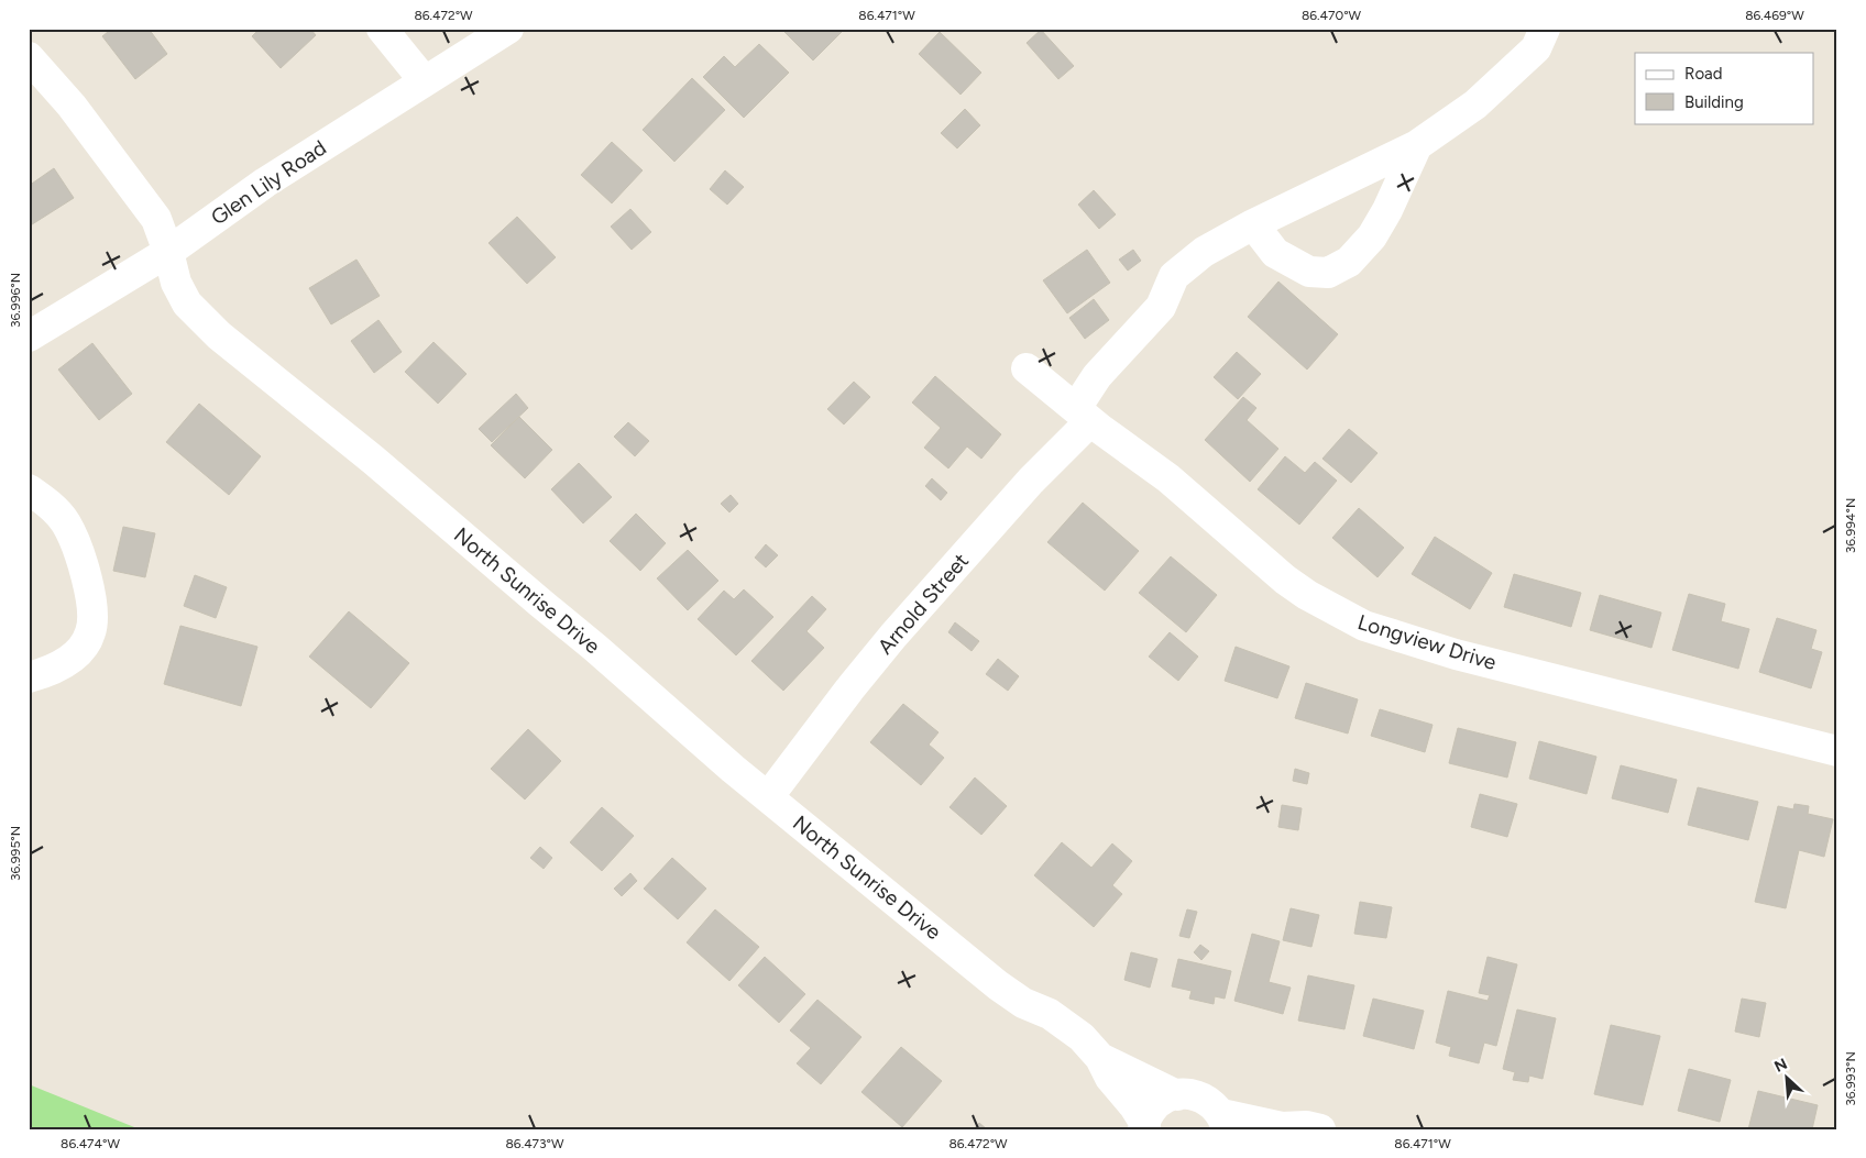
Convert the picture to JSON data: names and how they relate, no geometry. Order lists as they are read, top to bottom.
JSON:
{
  "streets": {
    "street": [
      "Glen Lily Road",
      "North Sunrise Drive",
      "Arnold Street",
      "Longview Drive"
    ]
  },
  "crossings": [
    ["Glen Lily Road", "North Sunrise Drive"],
    ["North Sunrise Drive", "Arnold Street"],
    ["Arnold Street", "Longview Drive"]
  ],
  "legend": ["Road", "Building"],
  "north": "top left",
  "coordinates": [
    "86.472°W",
    "86.471°W",
    "86.470°W",
    "86.469°W",
    "36.996°N",
    "36.994°N",
    "36.995°N",
    "36.993°N",
    "86.474°W",
    "86.473°W"
  ]
}
